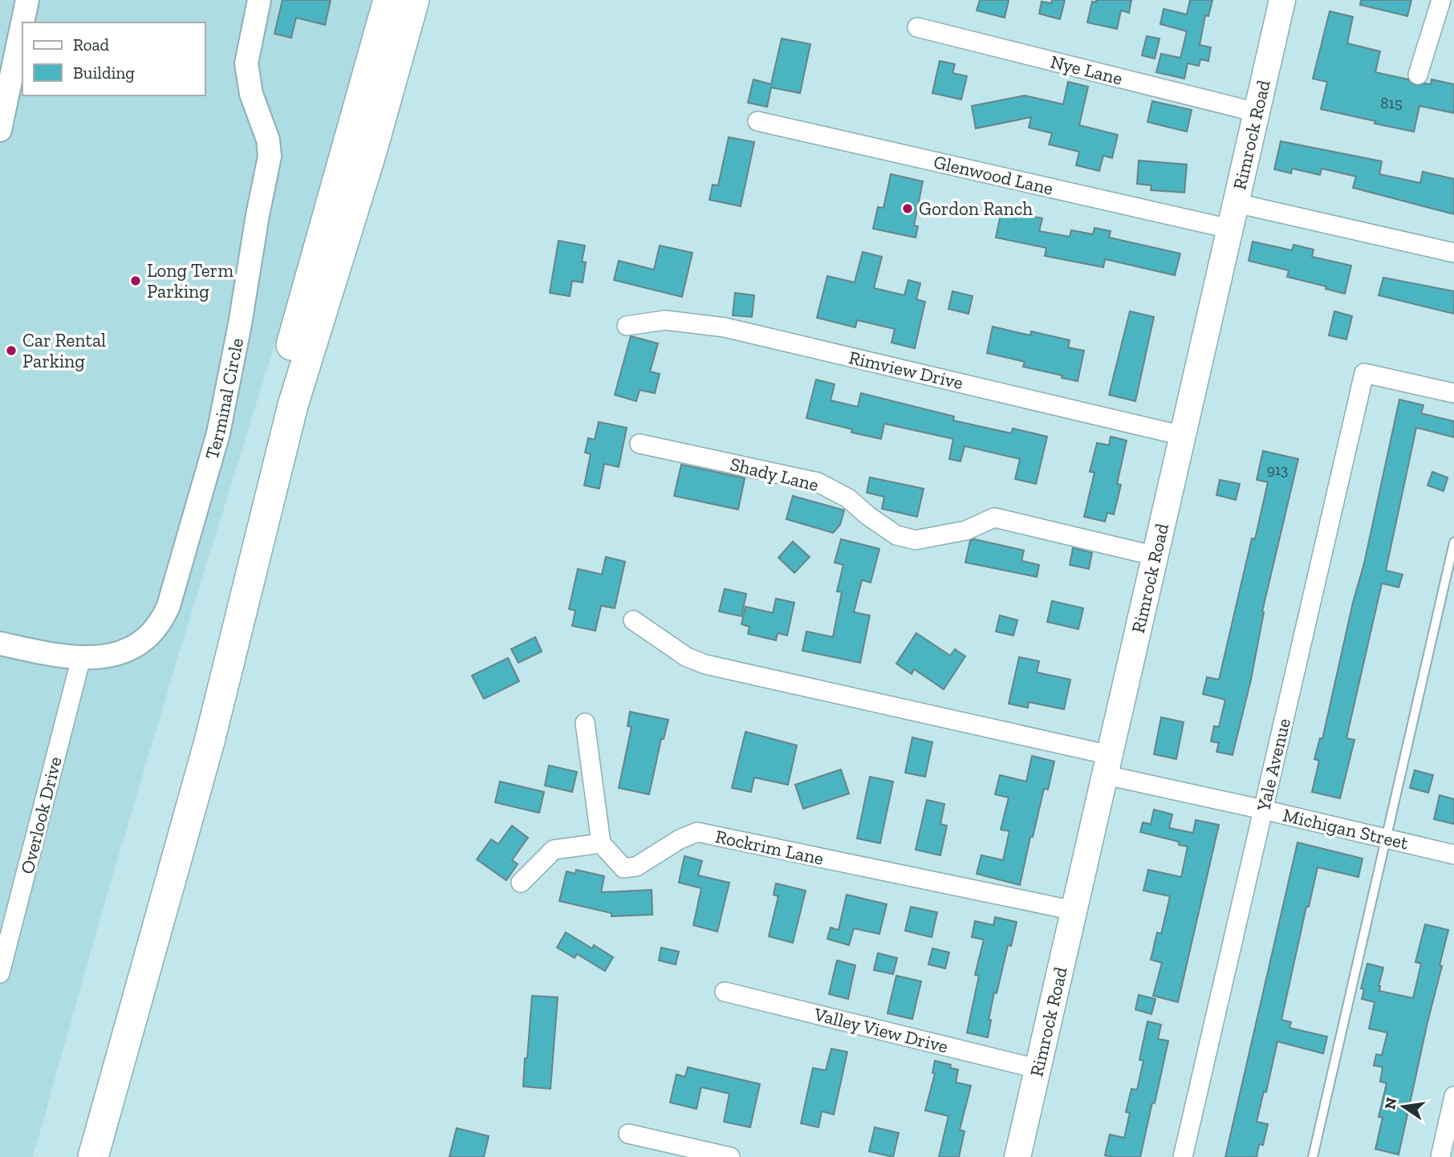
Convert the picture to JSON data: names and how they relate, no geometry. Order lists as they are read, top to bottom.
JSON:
{
  "streets": {
    "main road": ["Rimrock Road"],
    "street": [
      "Nye Lane",
      "Glenwood Lane",
      "Rimview Drive",
      "Terminal Circle",
      "Shady Lane",
      "Yale Avenue",
      "Overlook Drive",
      "Michigan Street",
      "Rockrim Lane",
      "Valley View Drive"
    ]
  },
  "crossings": [
    ["Nye Lane", "Rimrock Road"],
    ["Rimrock Road", "Glenwood Lane"],
    ["Rimrock Road", "Rimview Drive"],
    ["Rimrock Road", "Shady Lane"],
    ["Rimrock Road", "Michigan Street"],
    ["Rimrock Road", "Rockrim Lane"],
    ["Rimrock Road", "Valley View Drive"],
    ["Terminal Circle", "Overlook Drive"],
    ["Yale Avenue", "Michigan Street"]
  ],
  "places": ["Gordon Ranch", "Long Term Parking", "Car Rental Parking"],
  "house_numbers": ["815", "913"],
  "legend": ["Road", "Building"],
  "north": "left"
}
